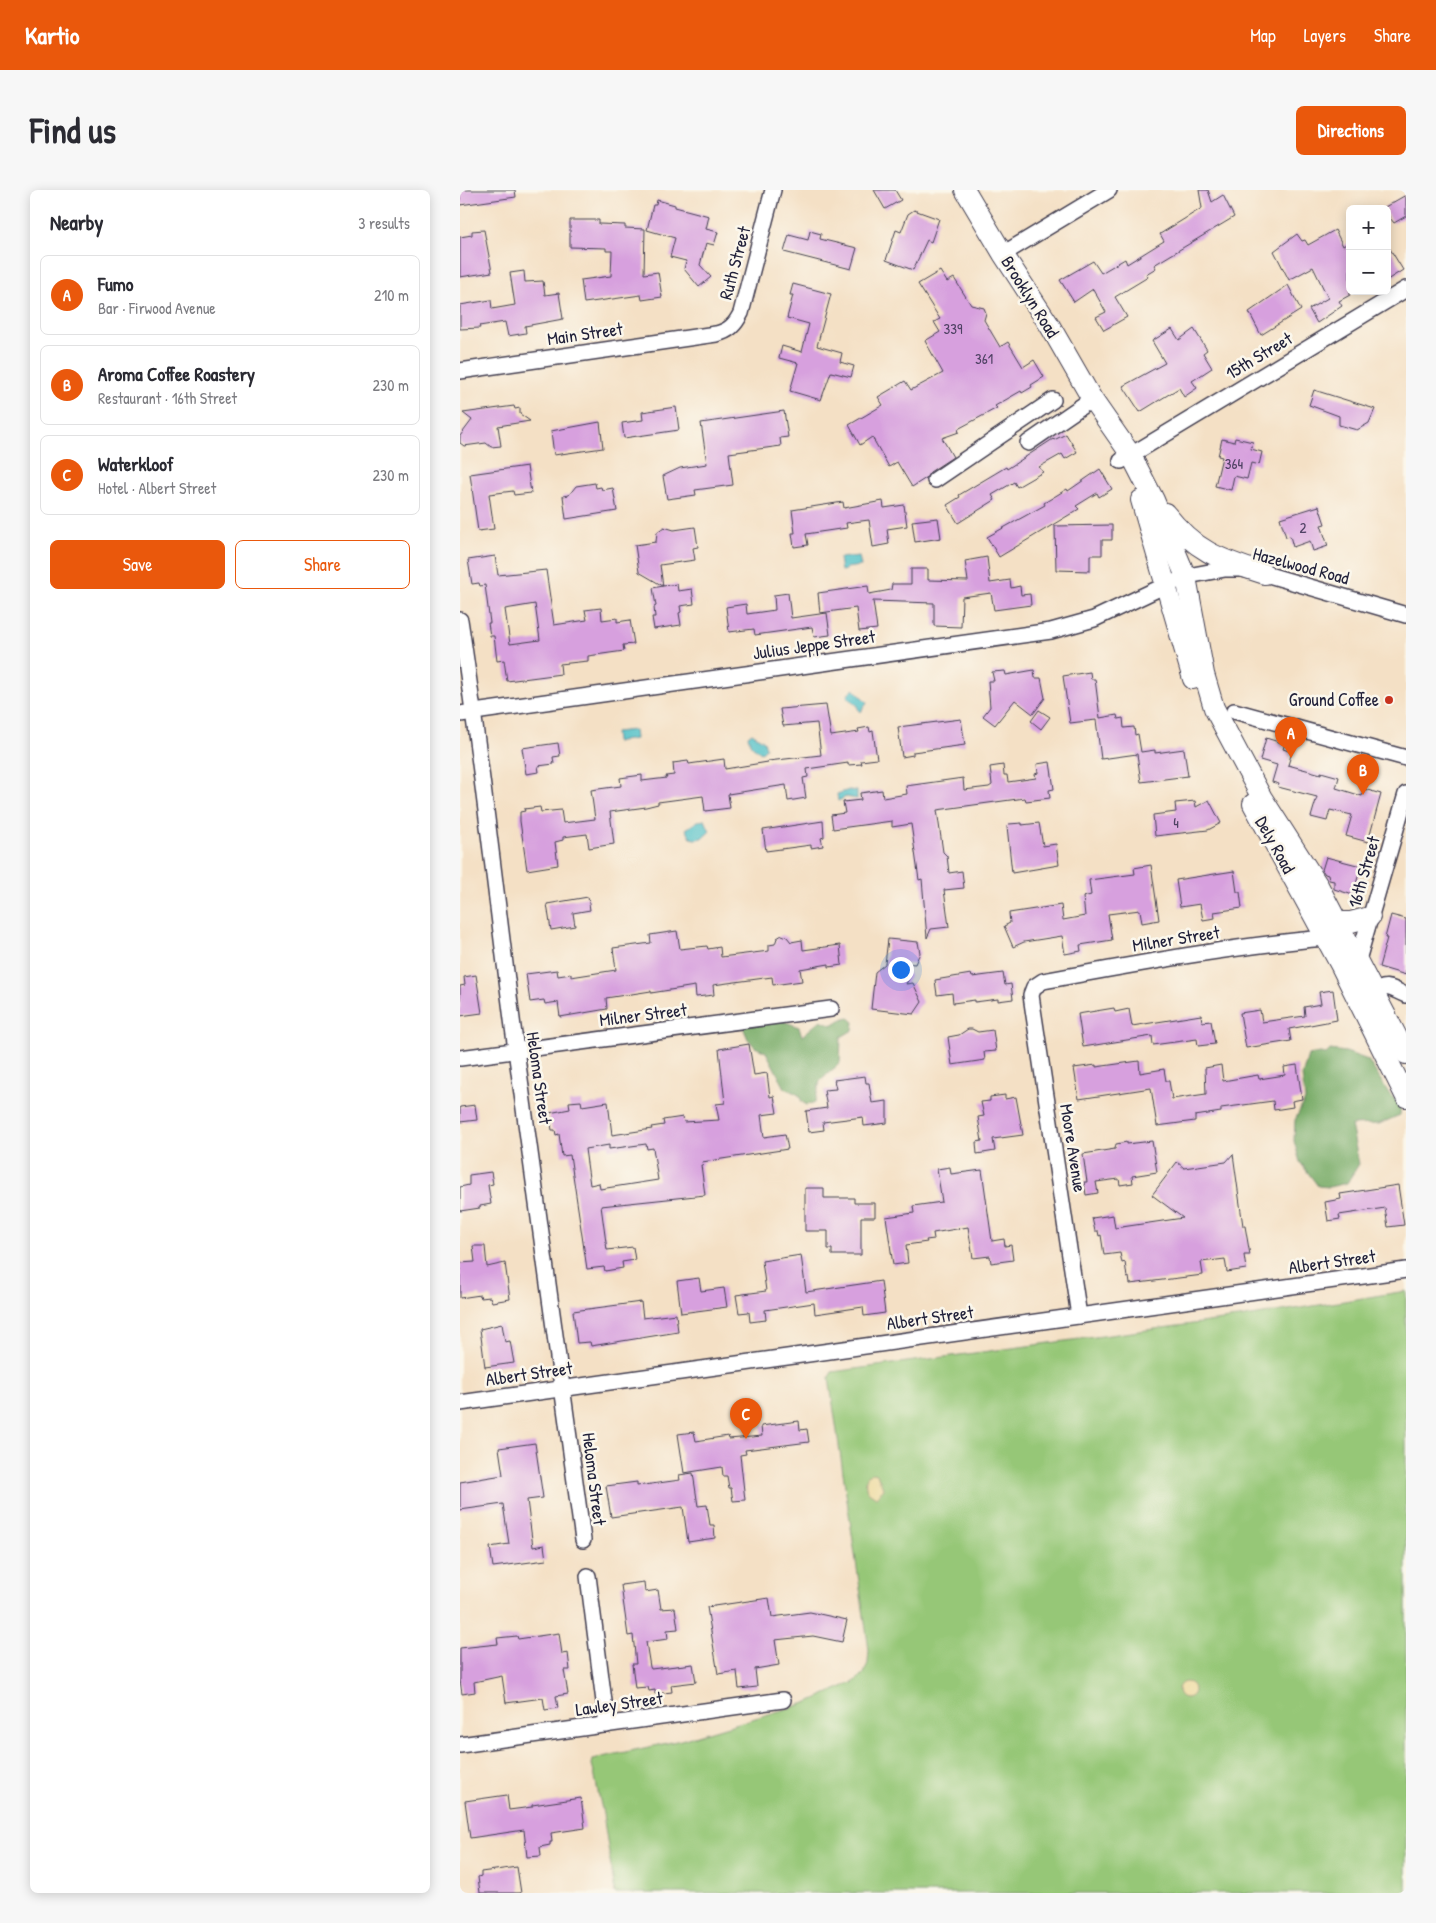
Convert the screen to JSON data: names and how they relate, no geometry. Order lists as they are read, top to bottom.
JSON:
{
  "streets": {
    "main road": ["Brooklyn Road", "Dely Road"],
    "street": [
      "Ruth Street",
      "Main Street",
      "15th Street",
      "Hazelwood Road",
      "Julius Jeppe Street",
      "16th Street",
      "Milner Street",
      "Heloma Street",
      "Moore Avenue",
      "Albert Street",
      "Lawley Street"
    ]
  },
  "crossings": [
    ["Ruth Street", "Main Street"],
    ["Brooklyn Road", "15th Street"],
    ["Brooklyn Road", "Hazelwood Road"],
    ["Brooklyn Road", "Julius Jeppe Street"],
    ["Brooklyn Road", "Dely Road"],
    ["Hazelwood Road", "Julius Jeppe Street"],
    ["Hazelwood Road", "Dely Road"],
    ["Julius Jeppe Street", "Dely Road"],
    ["Julius Jeppe Street", "Heloma Street"],
    ["Dely Road", "16th Street"],
    ["Dely Road", "Milner Street"],
    ["Milner Street", "Heloma Street"],
    ["Milner Street", "Moore Avenue"],
    ["Heloma Street", "Albert Street"],
    ["Moore Avenue", "Albert Street"]
  ],
  "places": ["Ground Coffee"],
  "house_numbers": [
    "339",
    "361",
    "364",
    "2",
    "4"
  ],
  "page": {
    "header": "Kartio",
    "nav": ["Map", "Layers", "Share"],
    "buttons": [
      "Directions",
      ["Save", "Share"]
    ],
    "title": "Find us",
    "heading": ["Nearby", "3 results"],
    "map_buttons": ["+", "−"],
    "list": [
      {
        "mark": "A",
        "name": "Fumo",
        "note": "Bar · Firwood Avenue",
        "value": "210 m"
      },
      {
        "mark": "B",
        "name": "Aroma Coffee Roastery",
        "note": "Restaurant · 16th Street",
        "value": "230 m"
      },
      {
        "mark": "C",
        "name": "Waterkloof",
        "note": "Hotel · Albert Street",
        "value": "230 m"
      }
    ],
    "pins": ["A", "B", "C"]
  }
}
